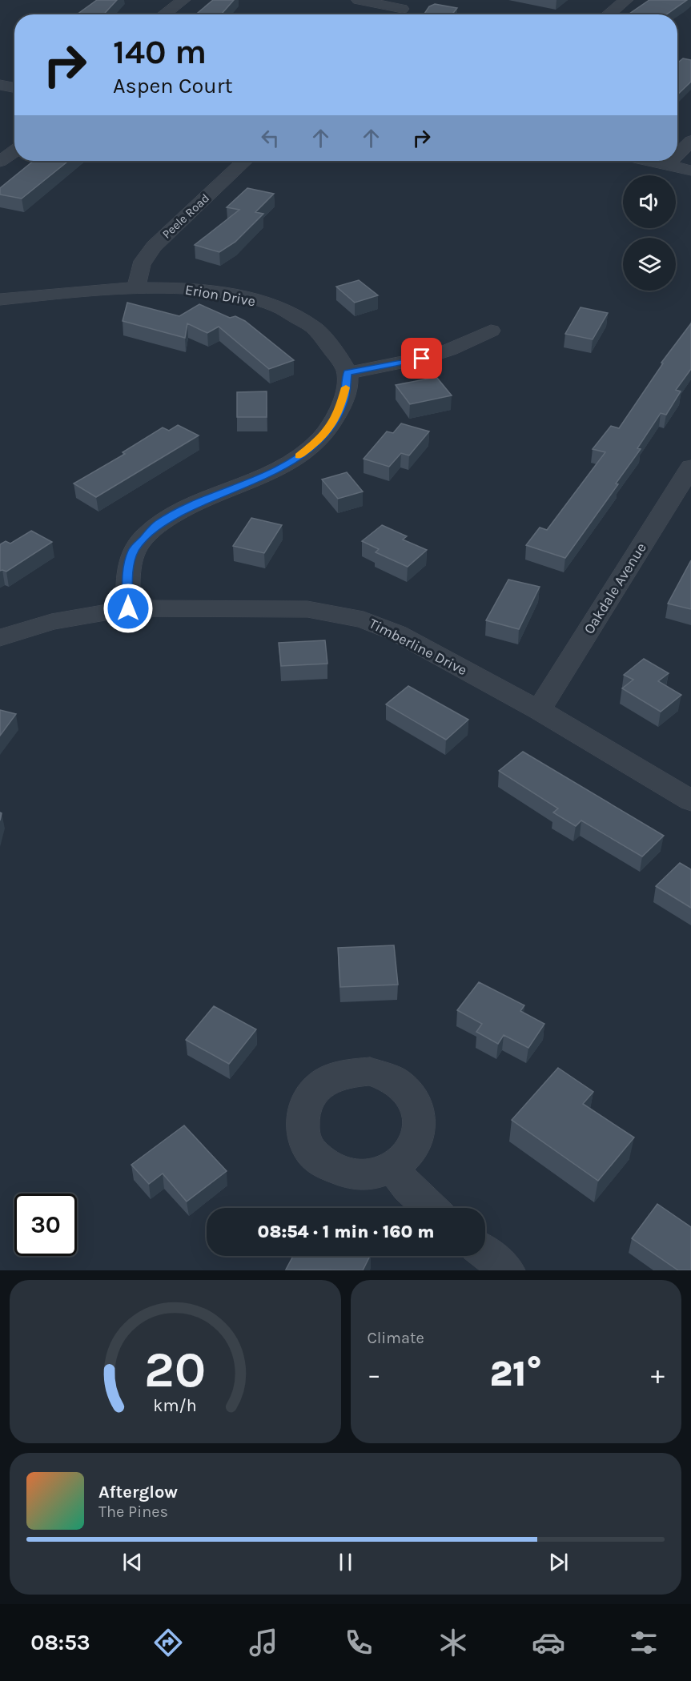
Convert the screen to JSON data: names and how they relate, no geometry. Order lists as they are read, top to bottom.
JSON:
{
  "streets": {
    "street": [
      "Peele Road",
      "Erion Drive",
      "Oakdale Avenue",
      "Timberline Drive"
    ]
  },
  "crossings": [
    ["Peele Road", "Erion Drive"],
    ["Oakdale Avenue", "Timberline Drive"]
  ],
  "page": {
    "turn": ["140 m", "Aspen Court"],
    "limit": "30",
    "trip": "08:54 · 1 min · 160 m",
    "tile": "Climate",
    "heat": ["−", "21°", "+"],
    "song": ["Afterglow", "The Pines"],
    "tabs": "08:53",
    "gauge": ["20", "km/h"]
  }
}
